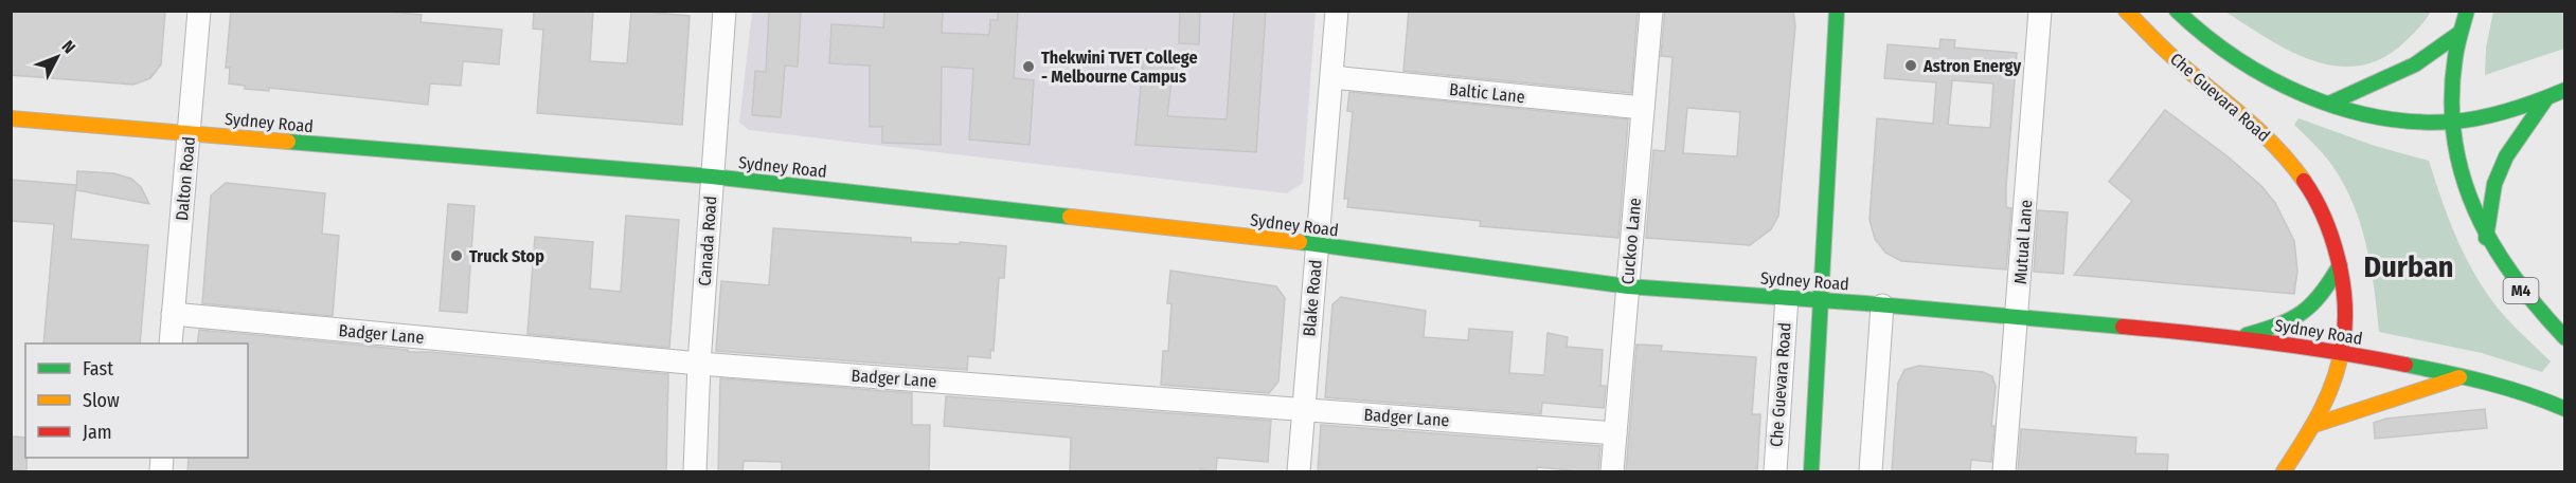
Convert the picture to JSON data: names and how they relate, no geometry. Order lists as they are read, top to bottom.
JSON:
{
  "streets": {
    "main road": ["Che Guevara Road", "Sydney Road", "M4"],
    "street": [
      "Baltic Lane",
      "Dalton Road",
      "Canada Road",
      "Cuckoo Lane",
      "Mutual Lane",
      "Blake Road",
      "Badger Lane"
    ]
  },
  "crossings": [
    ["Baltic Lane", "Cuckoo Lane"],
    ["Baltic Lane", "Blake Road"],
    ["Che Guevara Road", "Sydney Road"],
    ["Sydney Road", "Dalton Road"],
    ["Sydney Road", "Canada Road"],
    ["Sydney Road", "Cuckoo Lane"],
    ["Sydney Road", "Mutual Lane"],
    ["Sydney Road", "Blake Road"],
    ["Dalton Road", "Badger Lane"],
    ["Canada Road", "Badger Lane"],
    ["Cuckoo Lane", "Badger Lane"],
    ["Blake Road", "Badger Lane"]
  ],
  "districts": ["Durban"],
  "places": ["Astron Energy", "Thekwini TVET College - Melbourne Campus", "Truck Stop"],
  "legend": ["Fast", "Slow", "Jam"],
  "north": "top right"
}
